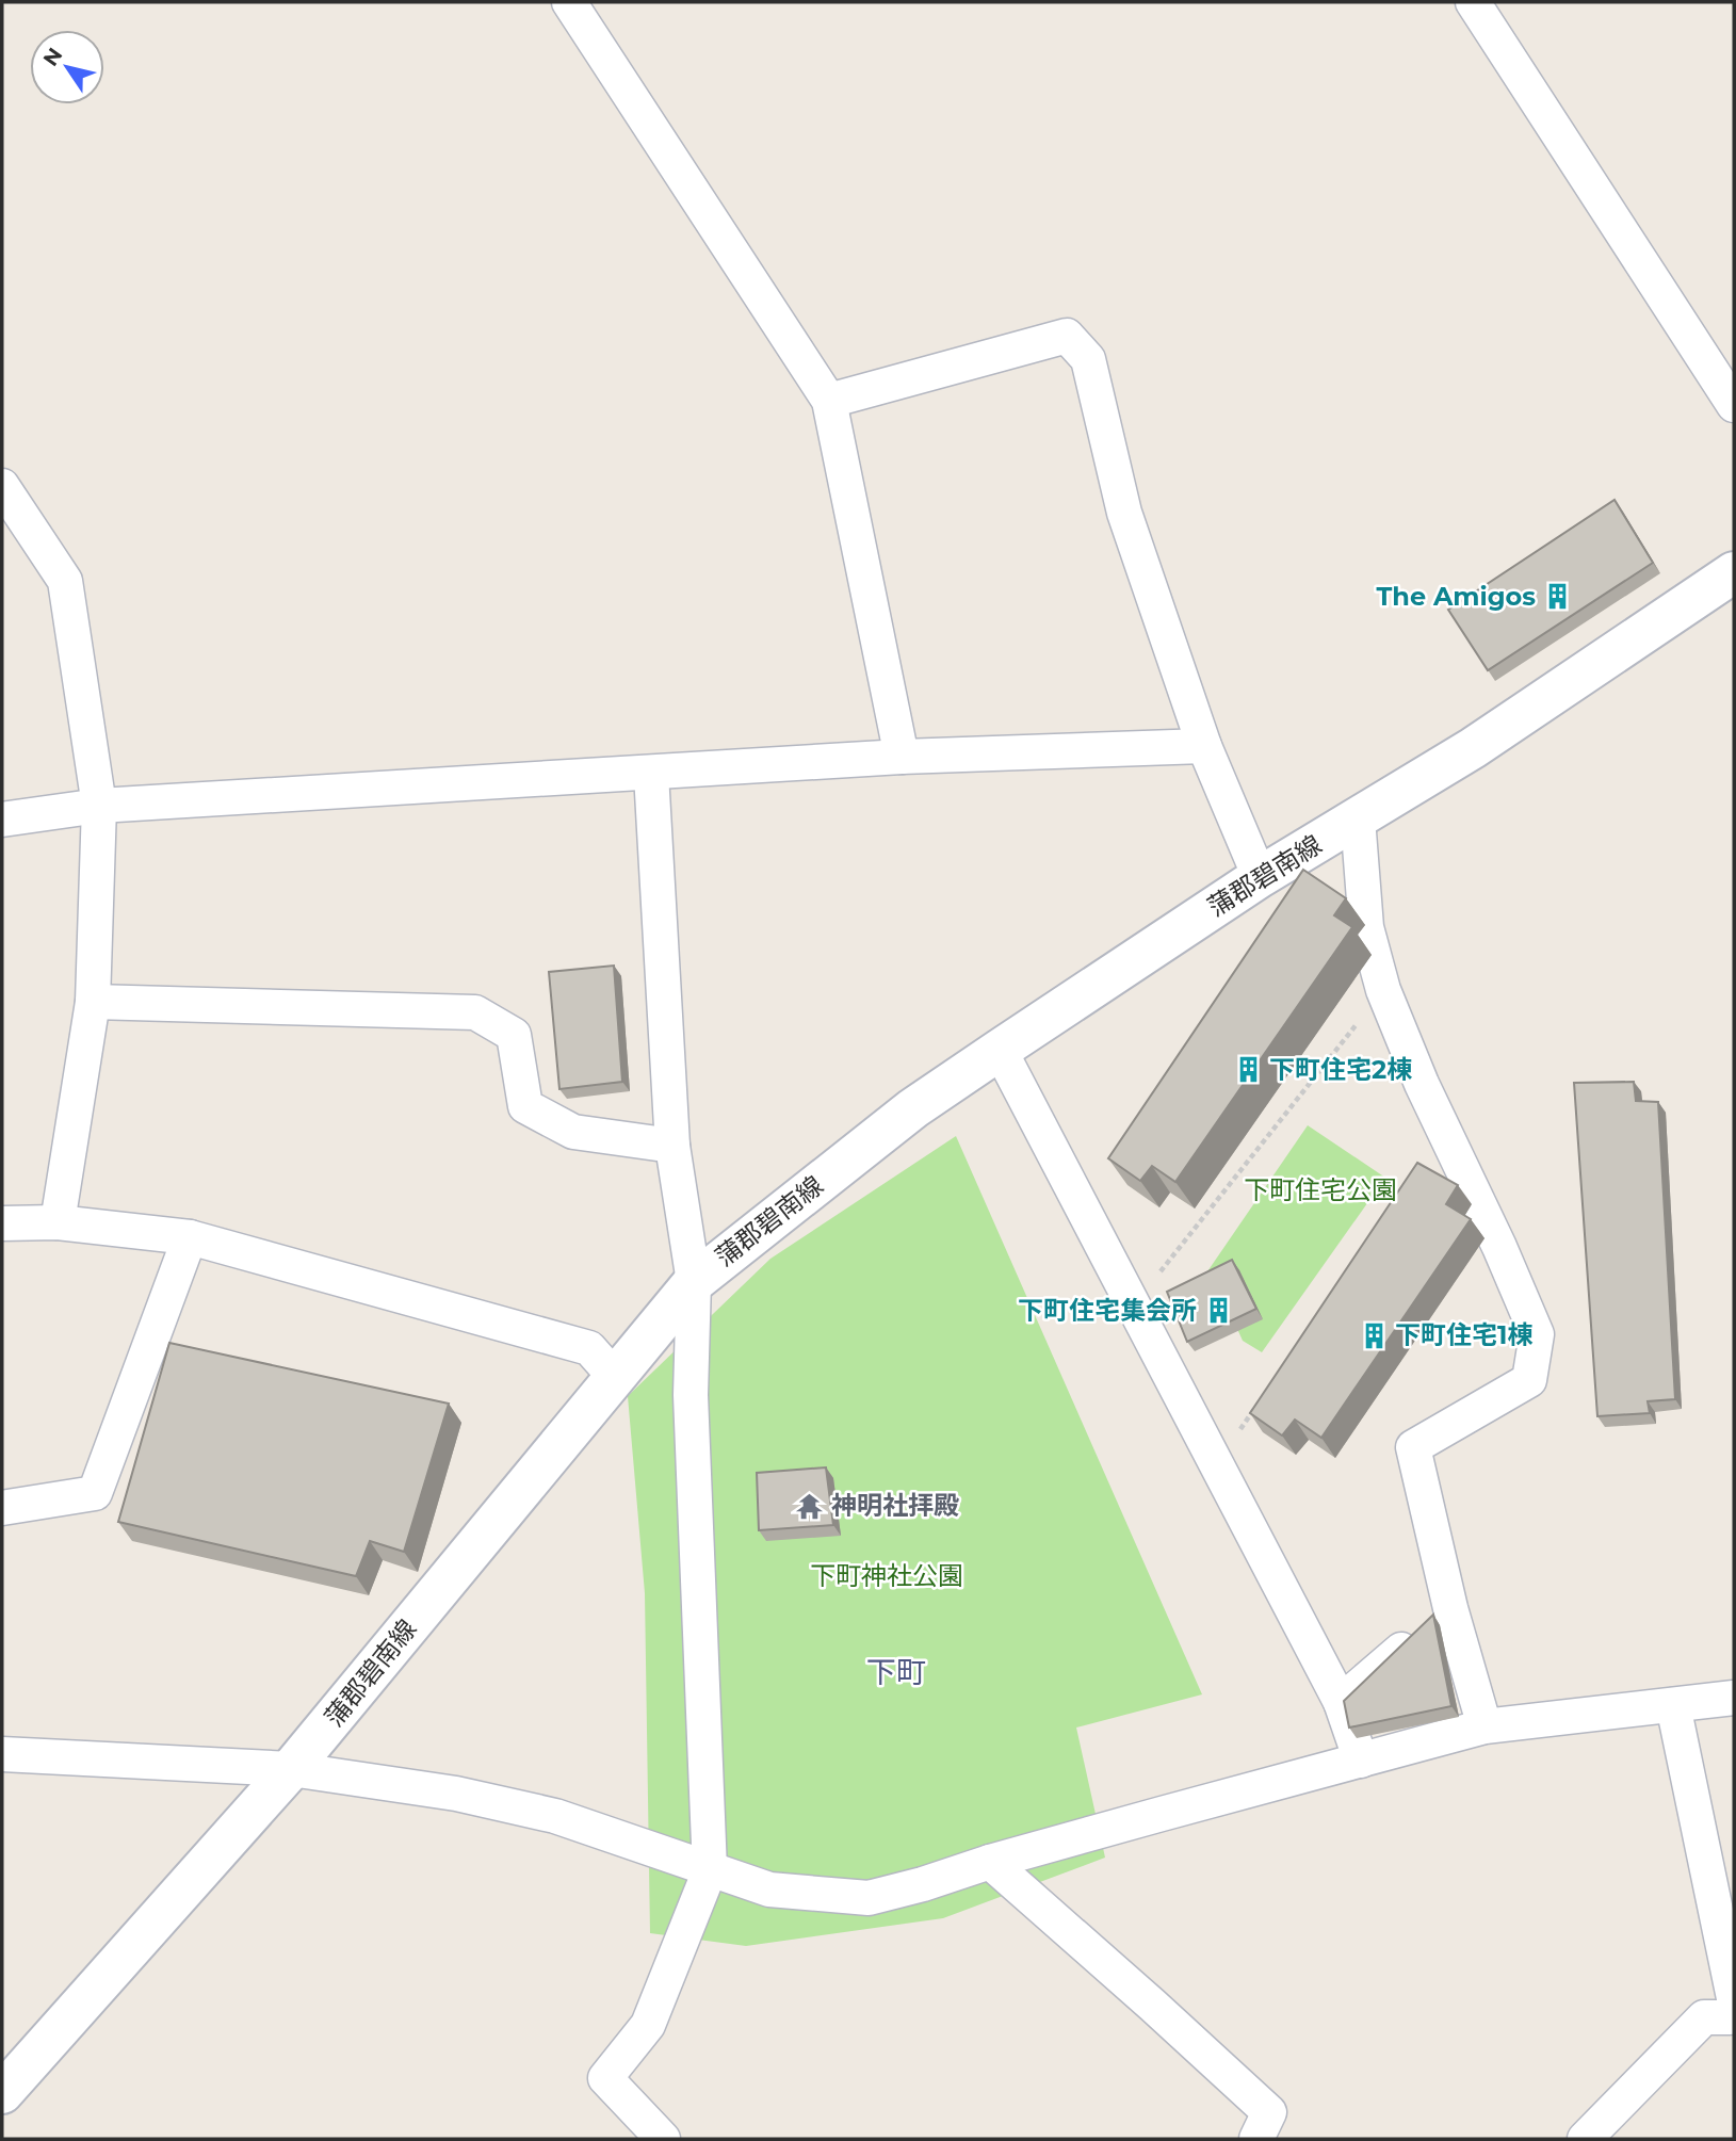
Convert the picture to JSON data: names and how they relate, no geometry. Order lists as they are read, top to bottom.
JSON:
{
  "streets": {
    "main road": ["蒲郡碧南線"]
  },
  "districts": ["下町"],
  "parks": ["下町住宅公園", "下町神社公園"],
  "places": {
    "building": [
      "The Amigos",
      "下町住宅2棟",
      "下町住宅集会所",
      "下町住宅1棟"
    ],
    "temple": ["神明社拝殿"]
  },
  "north": "top left"
}
